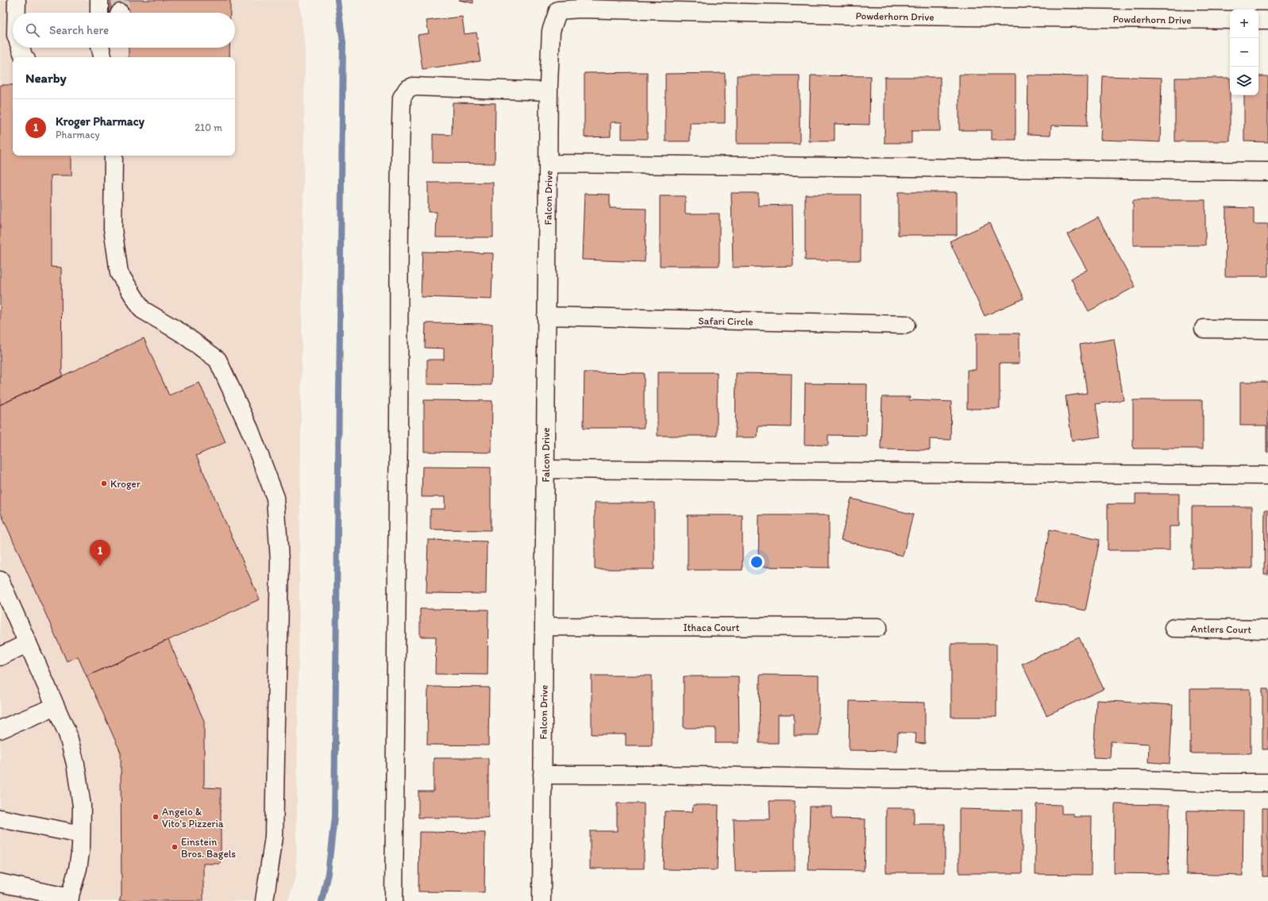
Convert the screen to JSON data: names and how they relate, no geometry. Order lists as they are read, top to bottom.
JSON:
{
  "streets": {
    "street": [
      "Powderhorn Drive",
      "Falcon Drive",
      "Safari Circle",
      "Ithaca Court",
      "Antlers Court"
    ]
  },
  "crossings": [
    ["Powderhorn Drive", "Falcon Drive"],
    ["Falcon Drive", "Safari Circle"],
    ["Falcon Drive", "Ithaca Court"]
  ],
  "places": ["Kroger", "Angelo & Vito's Pizzeria", "Einstein Bros. Bagels"],
  "page": {
    "map_buttons": ["+", "−"],
    "search": "Search here",
    "heading": "Nearby",
    "list": [
      {
        "mark": "1",
        "name": "Kroger Pharmacy",
        "note": "Pharmacy",
        "value": "210 m"
      }
    ],
    "pins": "1"
  }
}
